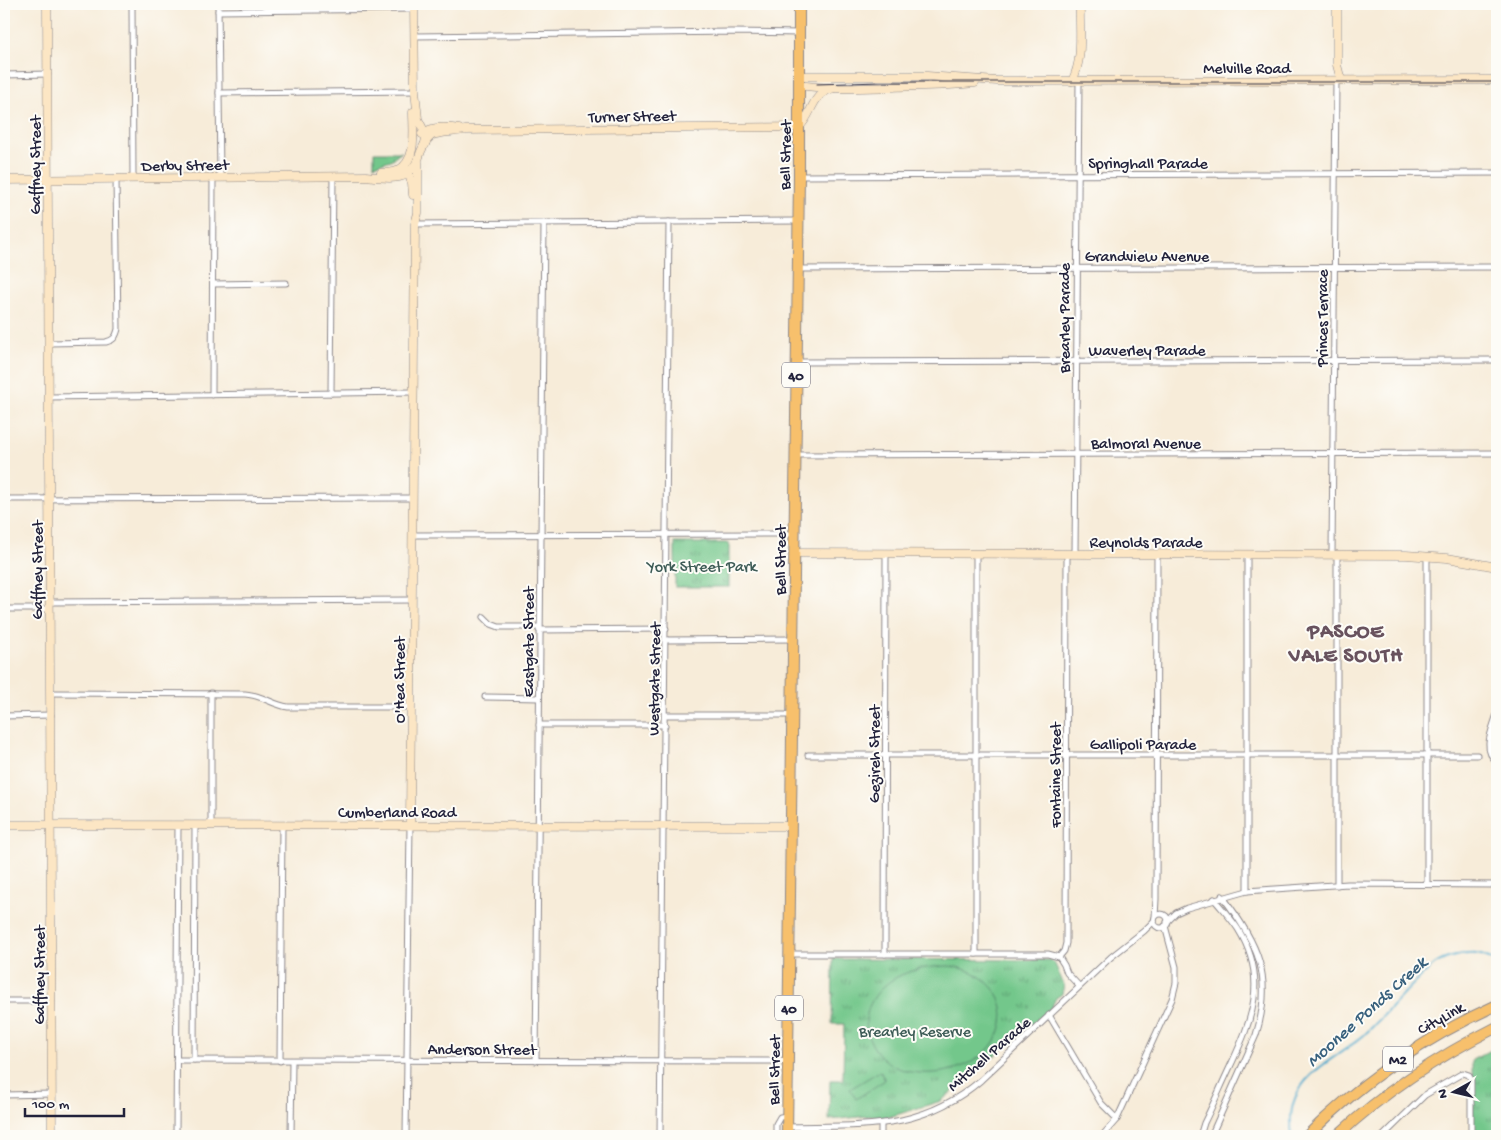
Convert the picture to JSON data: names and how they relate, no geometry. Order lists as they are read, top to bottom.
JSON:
{
  "streets": {
    "highway": [
      "Bell Street",
      "40",
      "CityLink",
      "M2"
    ],
    "main road": [
      "Melville Road",
      "Turner Street",
      "Derby Street",
      "Gaffney Street",
      "Brearley Parade",
      "Princes Terrace",
      "Reynolds Parade",
      "O'Hea Street",
      "Cumberland Road"
    ],
    "street": [
      "Springhall Parade",
      "Grandview Avenue",
      "Waverley Parade",
      "Balmoral Avenue",
      "Eastgate Street",
      "Westgate Street",
      "Gallipoli Parade",
      "Gezireh Street",
      "Fontaine Street",
      "Anderson Street",
      "Mitchell Parade"
    ]
  },
  "crossings": [
    ["Melville Road", "Bell Street"],
    ["Melville Road", "Brearley Parade"],
    ["Melville Road", "Princes Terrace"],
    ["Turner Street", "Bell Street"],
    ["Bell Street", "Springhall Parade"],
    ["Bell Street", "Grandview Avenue"],
    ["Bell Street", "Waverley Parade"],
    ["Bell Street", "Balmoral Avenue"],
    ["Bell Street", "Reynolds Parade"],
    ["Bell Street", "Cumberland Road"],
    ["Bell Street", "Anderson Street"],
    ["Bell Street", "Mitchell Parade"],
    ["Springhall Parade", "Brearley Parade"],
    ["Springhall Parade", "Princes Terrace"],
    ["Derby Street", "Gaffney Street"],
    ["Derby Street", "O'Hea Street"],
    ["Gaffney Street", "Cumberland Road"],
    ["Grandview Avenue", "Brearley Parade"],
    ["Grandview Avenue", "Princes Terrace"],
    ["Brearley Parade", "Waverley Parade"],
    ["Brearley Parade", "Balmoral Avenue"],
    ["Brearley Parade", "Reynolds Parade"],
    ["Brearley Parade", "Fontaine Street"],
    ["Princes Terrace", "Waverley Parade"],
    ["Princes Terrace", "Balmoral Avenue"],
    ["Princes Terrace", "Reynolds Parade"],
    ["Princes Terrace", "Gallipoli Parade"],
    ["Reynolds Parade", "Gezireh Street"],
    ["Reynolds Parade", "Fontaine Street"],
    ["Eastgate Street", "Cumberland Road"],
    ["Eastgate Street", "Anderson Street"],
    ["Westgate Street", "Cumberland Road"],
    ["Westgate Street", "Anderson Street"],
    ["O'Hea Street", "Cumberland Road"],
    ["O'Hea Street", "Anderson Street"],
    ["Gallipoli Parade", "Gezireh Street"],
    ["Gallipoli Parade", "Fontaine Street"]
  ],
  "districts": ["PASCOE VALE SOUTH"],
  "water": ["Moonee Ponds Creek"],
  "parks": ["York Street Park", "Brearley Reserve"],
  "scale_bar": "100 m",
  "north": "left"
}
